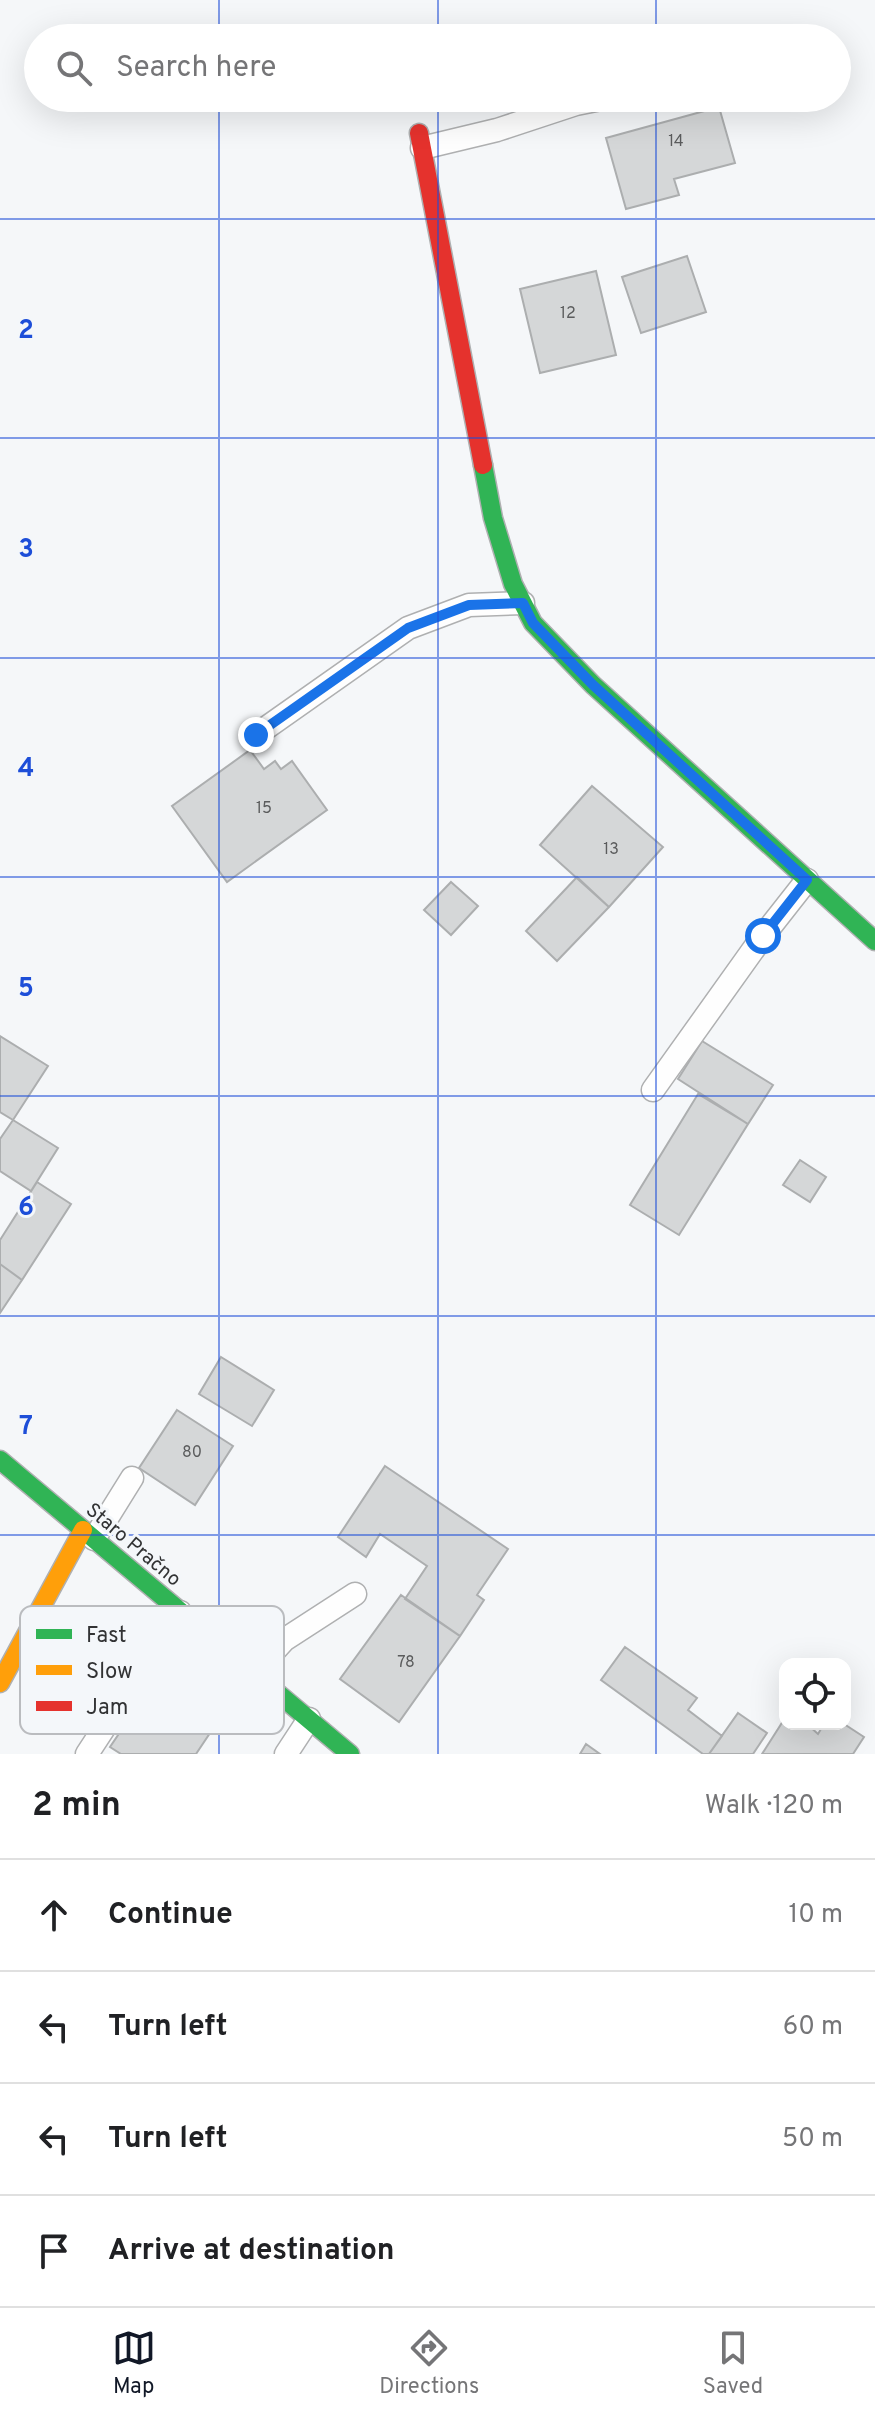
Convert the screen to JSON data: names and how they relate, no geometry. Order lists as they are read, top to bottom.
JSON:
{
  "streets": {
    "street": ["Staro Pračno"]
  },
  "house_numbers": [
    "14",
    "12",
    "15",
    "13",
    "80",
    "78"
  ],
  "legend": ["Fast", "Slow", "Jam"],
  "page": {
    "search": "Search here",
    "heading": ["2 min", "Walk · 120 m"],
    "list": [
      ["Continue", "10 m"],
      ["Turn left", "60 m"],
      ["Turn left", "50 m"],
      "Arrive at destination"
    ],
    "nav": ["Map", "Directions", "Saved"]
  },
  "grid": {
    "rows": [
      "2",
      "3",
      "4",
      "5",
      "6",
      "7"
    ]
  }
}
